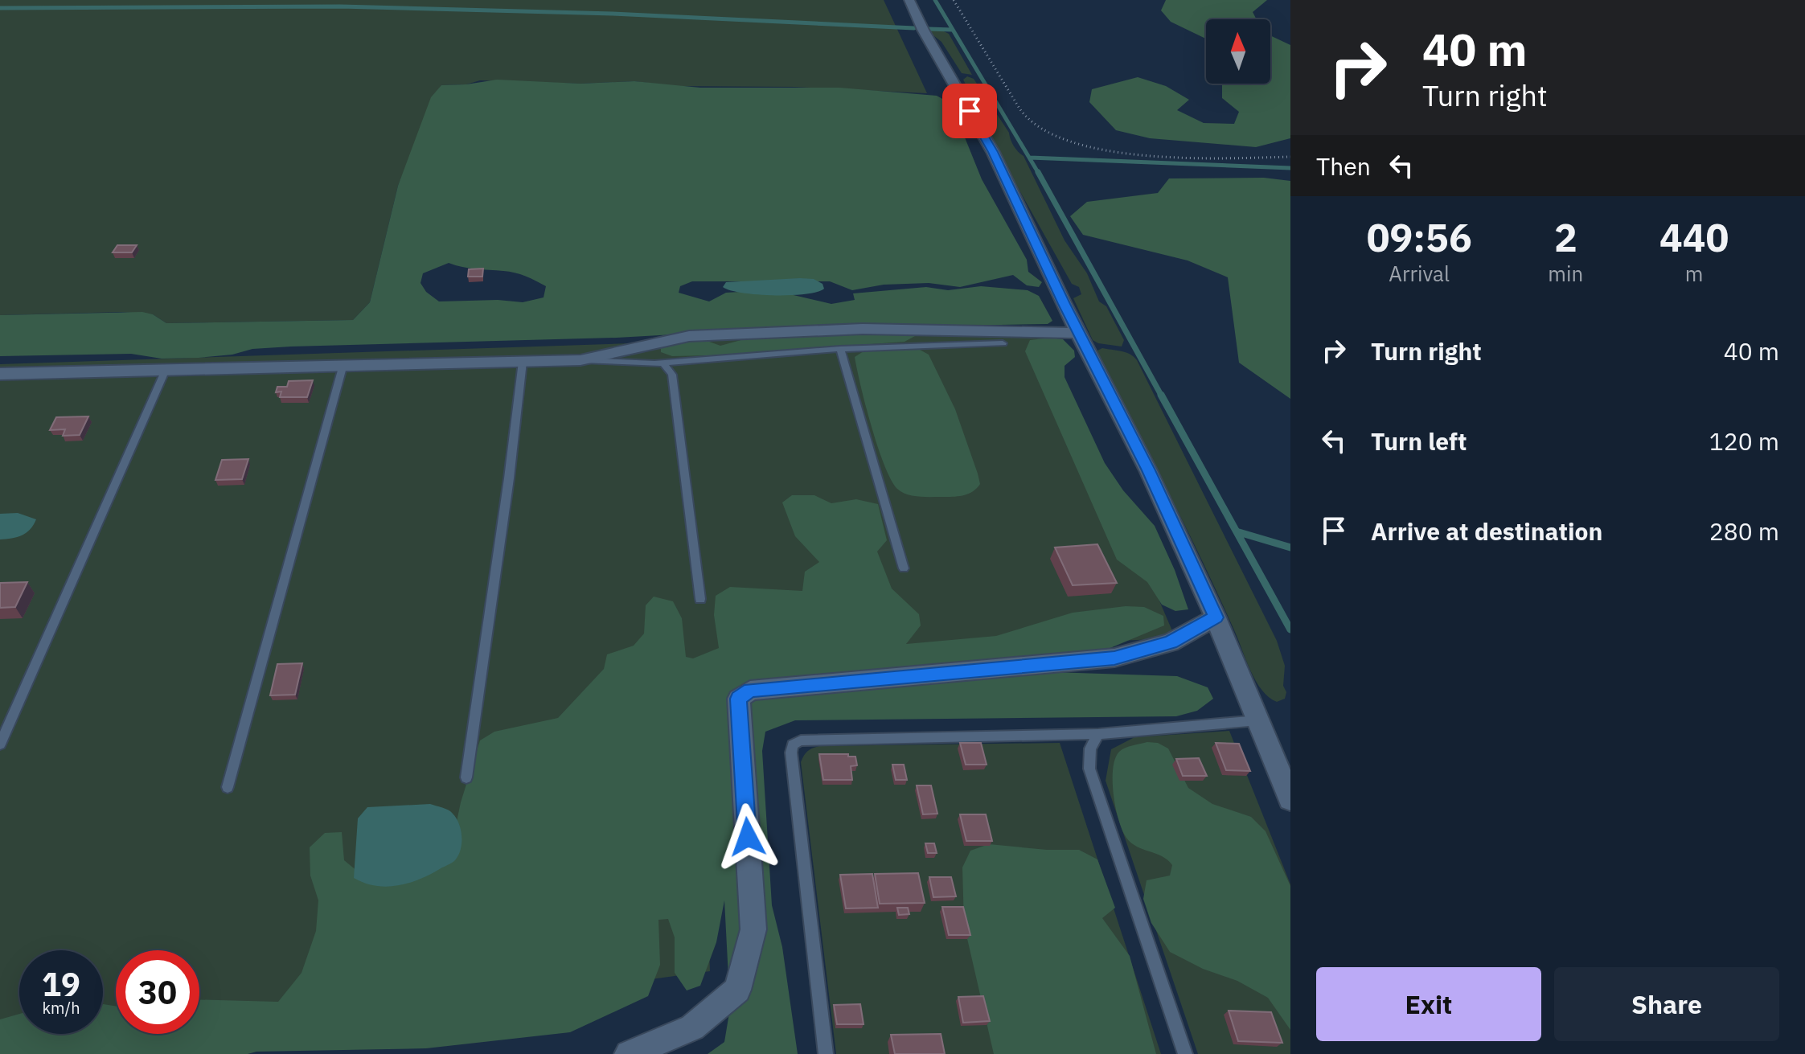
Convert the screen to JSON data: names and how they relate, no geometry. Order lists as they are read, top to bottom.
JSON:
{
  "north": "top",
  "page": {
    "turn": ["40 m", "Turn right"],
    "then": "Then",
    "eta": [
      "09:56",
      "Arrival",
      "2",
      "min",
      "440",
      "m"
    ],
    "list": [
      {
        "name": "Turn right",
        "value": "40 m"
      },
      {
        "name": "Turn left",
        "value": "120 m"
      },
      {
        "name": "Arrive at destination",
        "value": "280 m"
      }
    ],
    "speed": "19 km/h",
    "limit": "30",
    "buttons": ["Exit", "Share"]
  }
}
